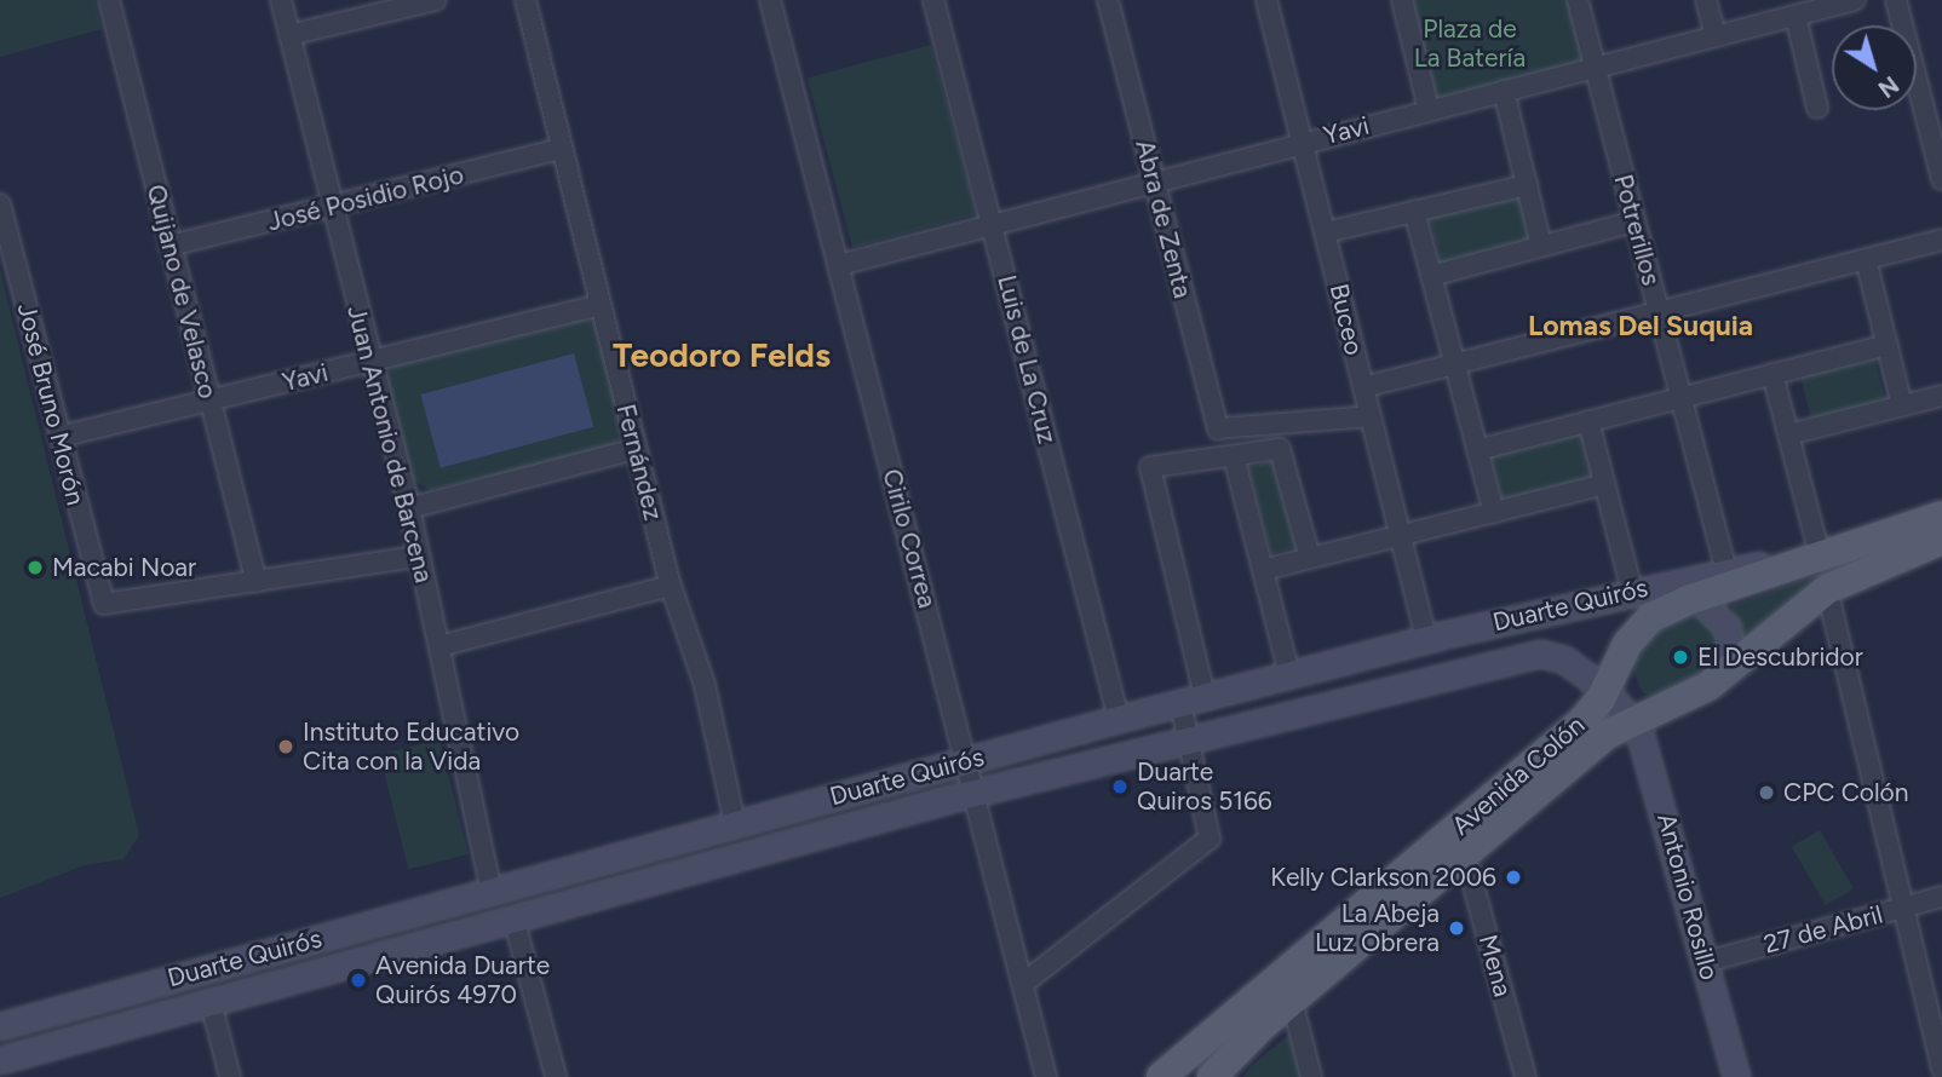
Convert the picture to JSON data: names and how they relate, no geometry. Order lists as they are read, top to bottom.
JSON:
{
  "streets": {
    "main road": ["Duarte Quirós", "Avenida Colón", "Antonio Rosillo"],
    "street": [
      "Yavi",
      "José Posidio Rojo",
      "Abra de Zenta",
      "Potrerillos",
      "Quijano de Velasco",
      "Buceo",
      "Luis de La Cruz",
      "José Bruno Morón",
      "Juan Antonio de Barcena",
      "Fernández",
      "Cirilo Correa",
      "27 de Abril",
      "Mena"
    ]
  },
  "crossings": [
    ["Yavi", "Abra de Zenta"],
    ["Yavi", "Potrerillos"],
    ["Yavi", "Quijano de Velasco"],
    ["Yavi", "Buceo"],
    ["Yavi", "Luis de La Cruz"],
    ["Yavi", "José Bruno Morón"],
    ["Yavi", "Juan Antonio de Barcena"],
    ["Yavi", "Fernández"],
    ["Yavi", "Cirilo Correa"],
    ["José Posidio Rojo", "Quijano de Velasco"],
    ["José Posidio Rojo", "Juan Antonio de Barcena"],
    ["José Posidio Rojo", "Fernández"],
    ["Abra de Zenta", "Buceo"],
    ["Potrerillos", "Duarte Quirós"],
    ["Quijano de Velasco", "José Bruno Morón"],
    ["Buceo", "Duarte Quirós"],
    ["Luis de La Cruz", "Duarte Quirós"],
    ["Juan Antonio de Barcena", "Duarte Quirós"],
    ["Fernández", "Duarte Quirós"],
    ["Cirilo Correa", "Duarte Quirós"],
    ["Duarte Quirós", "Avenida Colón"],
    ["Duarte Quirós", "Antonio Rosillo"],
    ["Avenida Colón", "Antonio Rosillo"],
    ["Avenida Colón", "Mena"],
    ["Antonio Rosillo", "27 de Abril"]
  ],
  "districts": ["Lomas Del Suquia", "Teodoro Felds"],
  "parks": ["Plaza de La Batería"],
  "places": [
    "Macabi Noar",
    "El Descubridor",
    "Instituto Educativo Cita con la Vida",
    "Duarte Quiros 5166",
    "CPC Colón",
    "Kelly Clarkson 2006",
    "La Abeja Luz Obrera",
    "Avenida Duarte Quirós 4970"
  ],
  "north": "bottom right"
}
